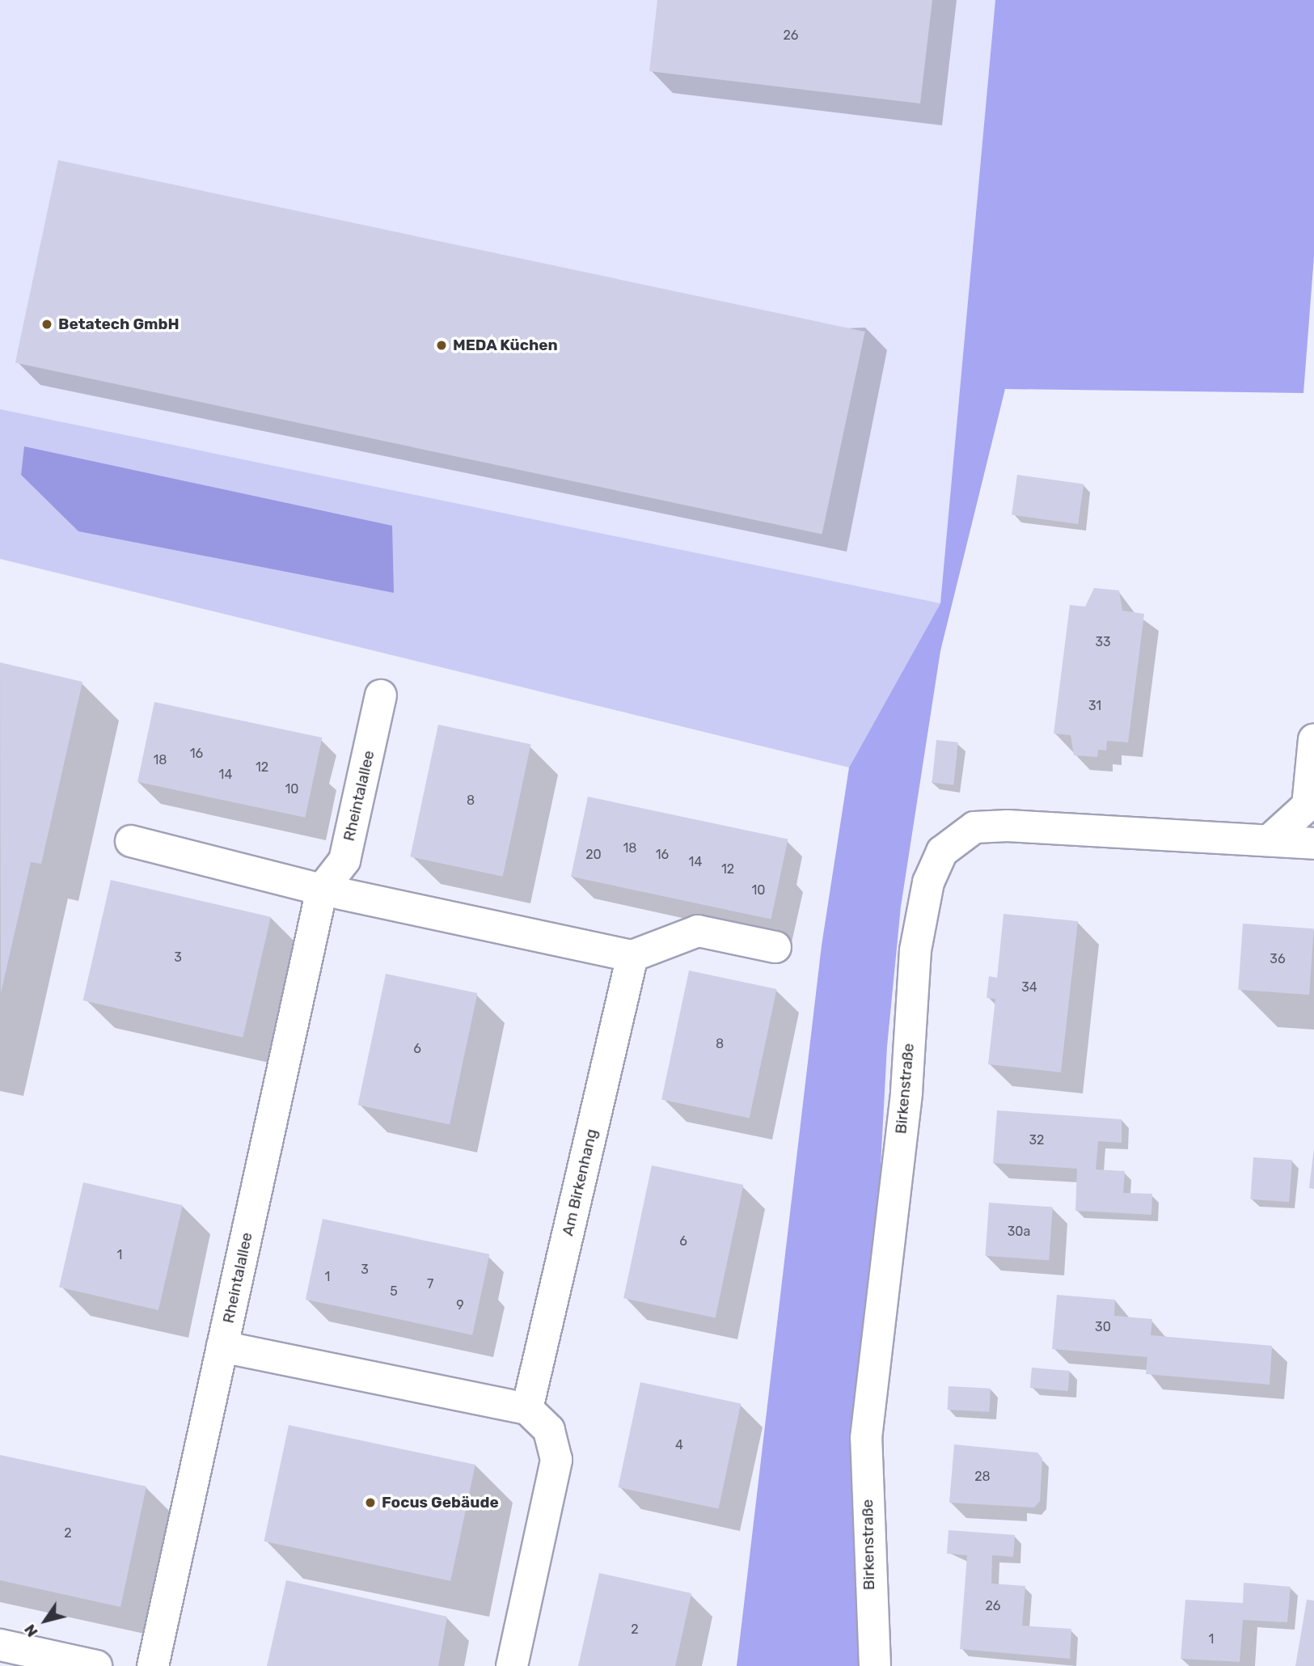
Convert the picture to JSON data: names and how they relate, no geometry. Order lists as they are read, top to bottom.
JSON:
{
  "streets": {
    "street": ["Rheintalallee", "Birkenstraße", "Am Birkenhang"]
  },
  "places": ["Betatech GmbH", "MEDA Küchen", "Focus Gebäude"],
  "house_numbers": [
    "26",
    "33",
    "31",
    "16",
    "18",
    "12",
    "14",
    "10",
    "8",
    "18",
    "20",
    "16",
    "14",
    "12",
    "10",
    "3",
    "36",
    "34",
    "8",
    "6",
    "32",
    "30a",
    "6",
    "1",
    "3",
    "1",
    "7",
    "5",
    "9",
    "30",
    "4",
    "28",
    "2",
    "26",
    "2",
    "1"
  ],
  "north": "bottom left"
}
